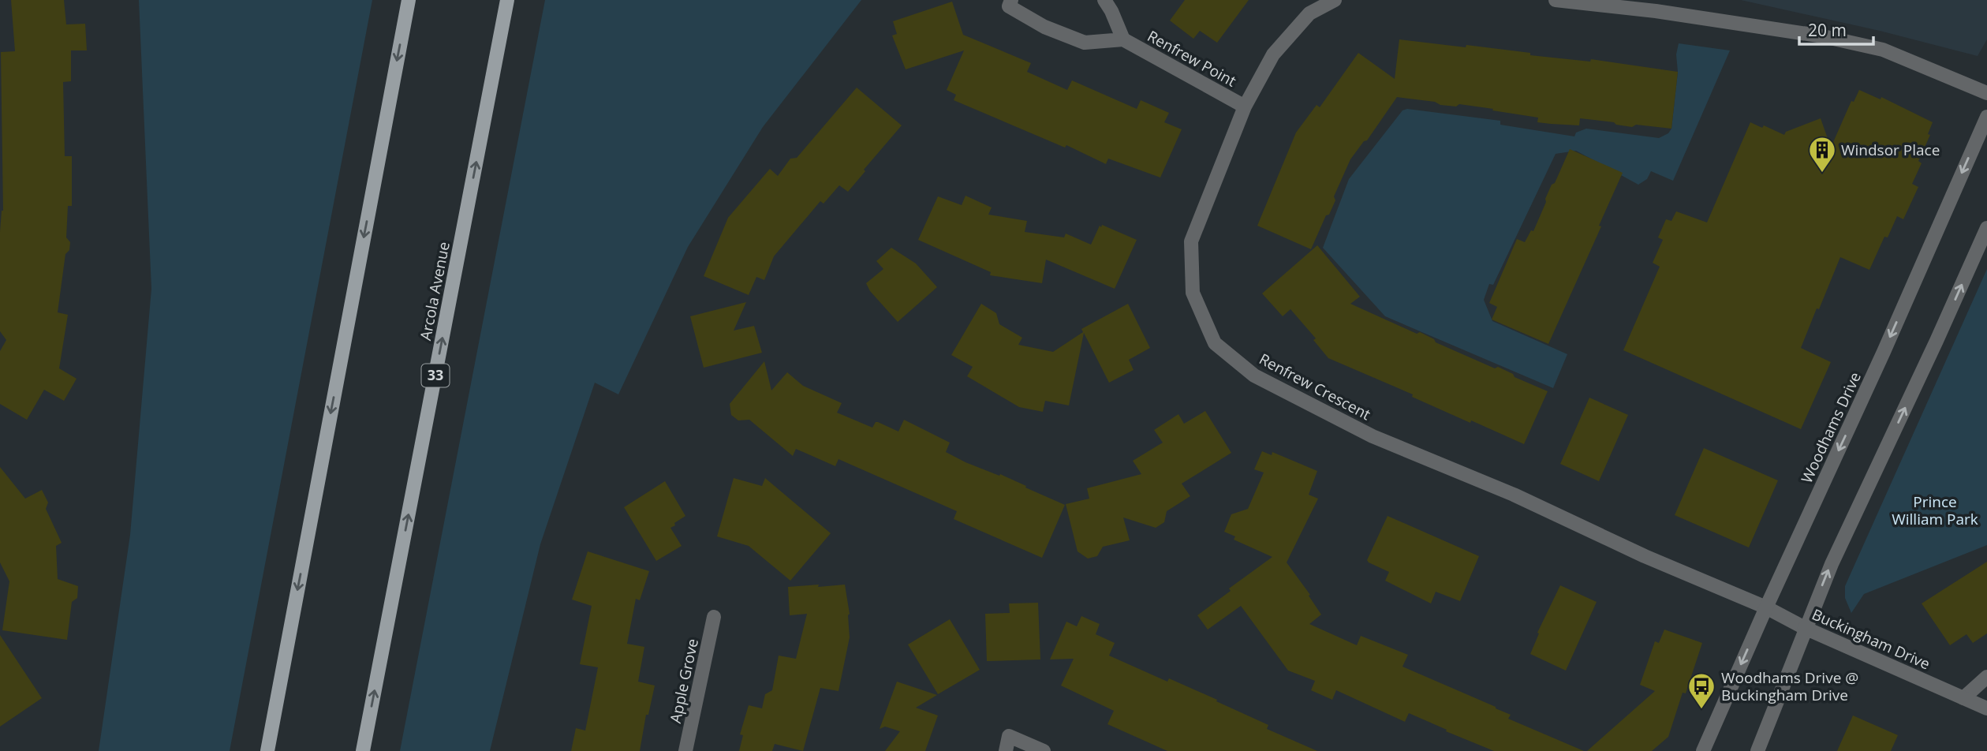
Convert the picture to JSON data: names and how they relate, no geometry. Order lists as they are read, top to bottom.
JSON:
{
  "streets": {
    "main road": ["Arcola Avenue", "33"],
    "street": [
      "Renfrew Point",
      "Renfrew Crescent",
      "Woodhams Drive",
      "Buckingham Drive",
      "Apple Grove"
    ]
  },
  "crossings": [
    ["Renfrew Point", "Renfrew Crescent"],
    ["Renfrew Crescent", "Woodhams Drive"],
    ["Renfrew Crescent", "Buckingham Drive"],
    ["Woodhams Drive", "Buckingham Drive"]
  ],
  "parks": ["Prince William Park"],
  "places": {
    "building": ["Windsor Place"],
    "bus stop": ["Woodhams Drive @ Buckingham Drive"]
  },
  "scale_bar": "20 m"
}
